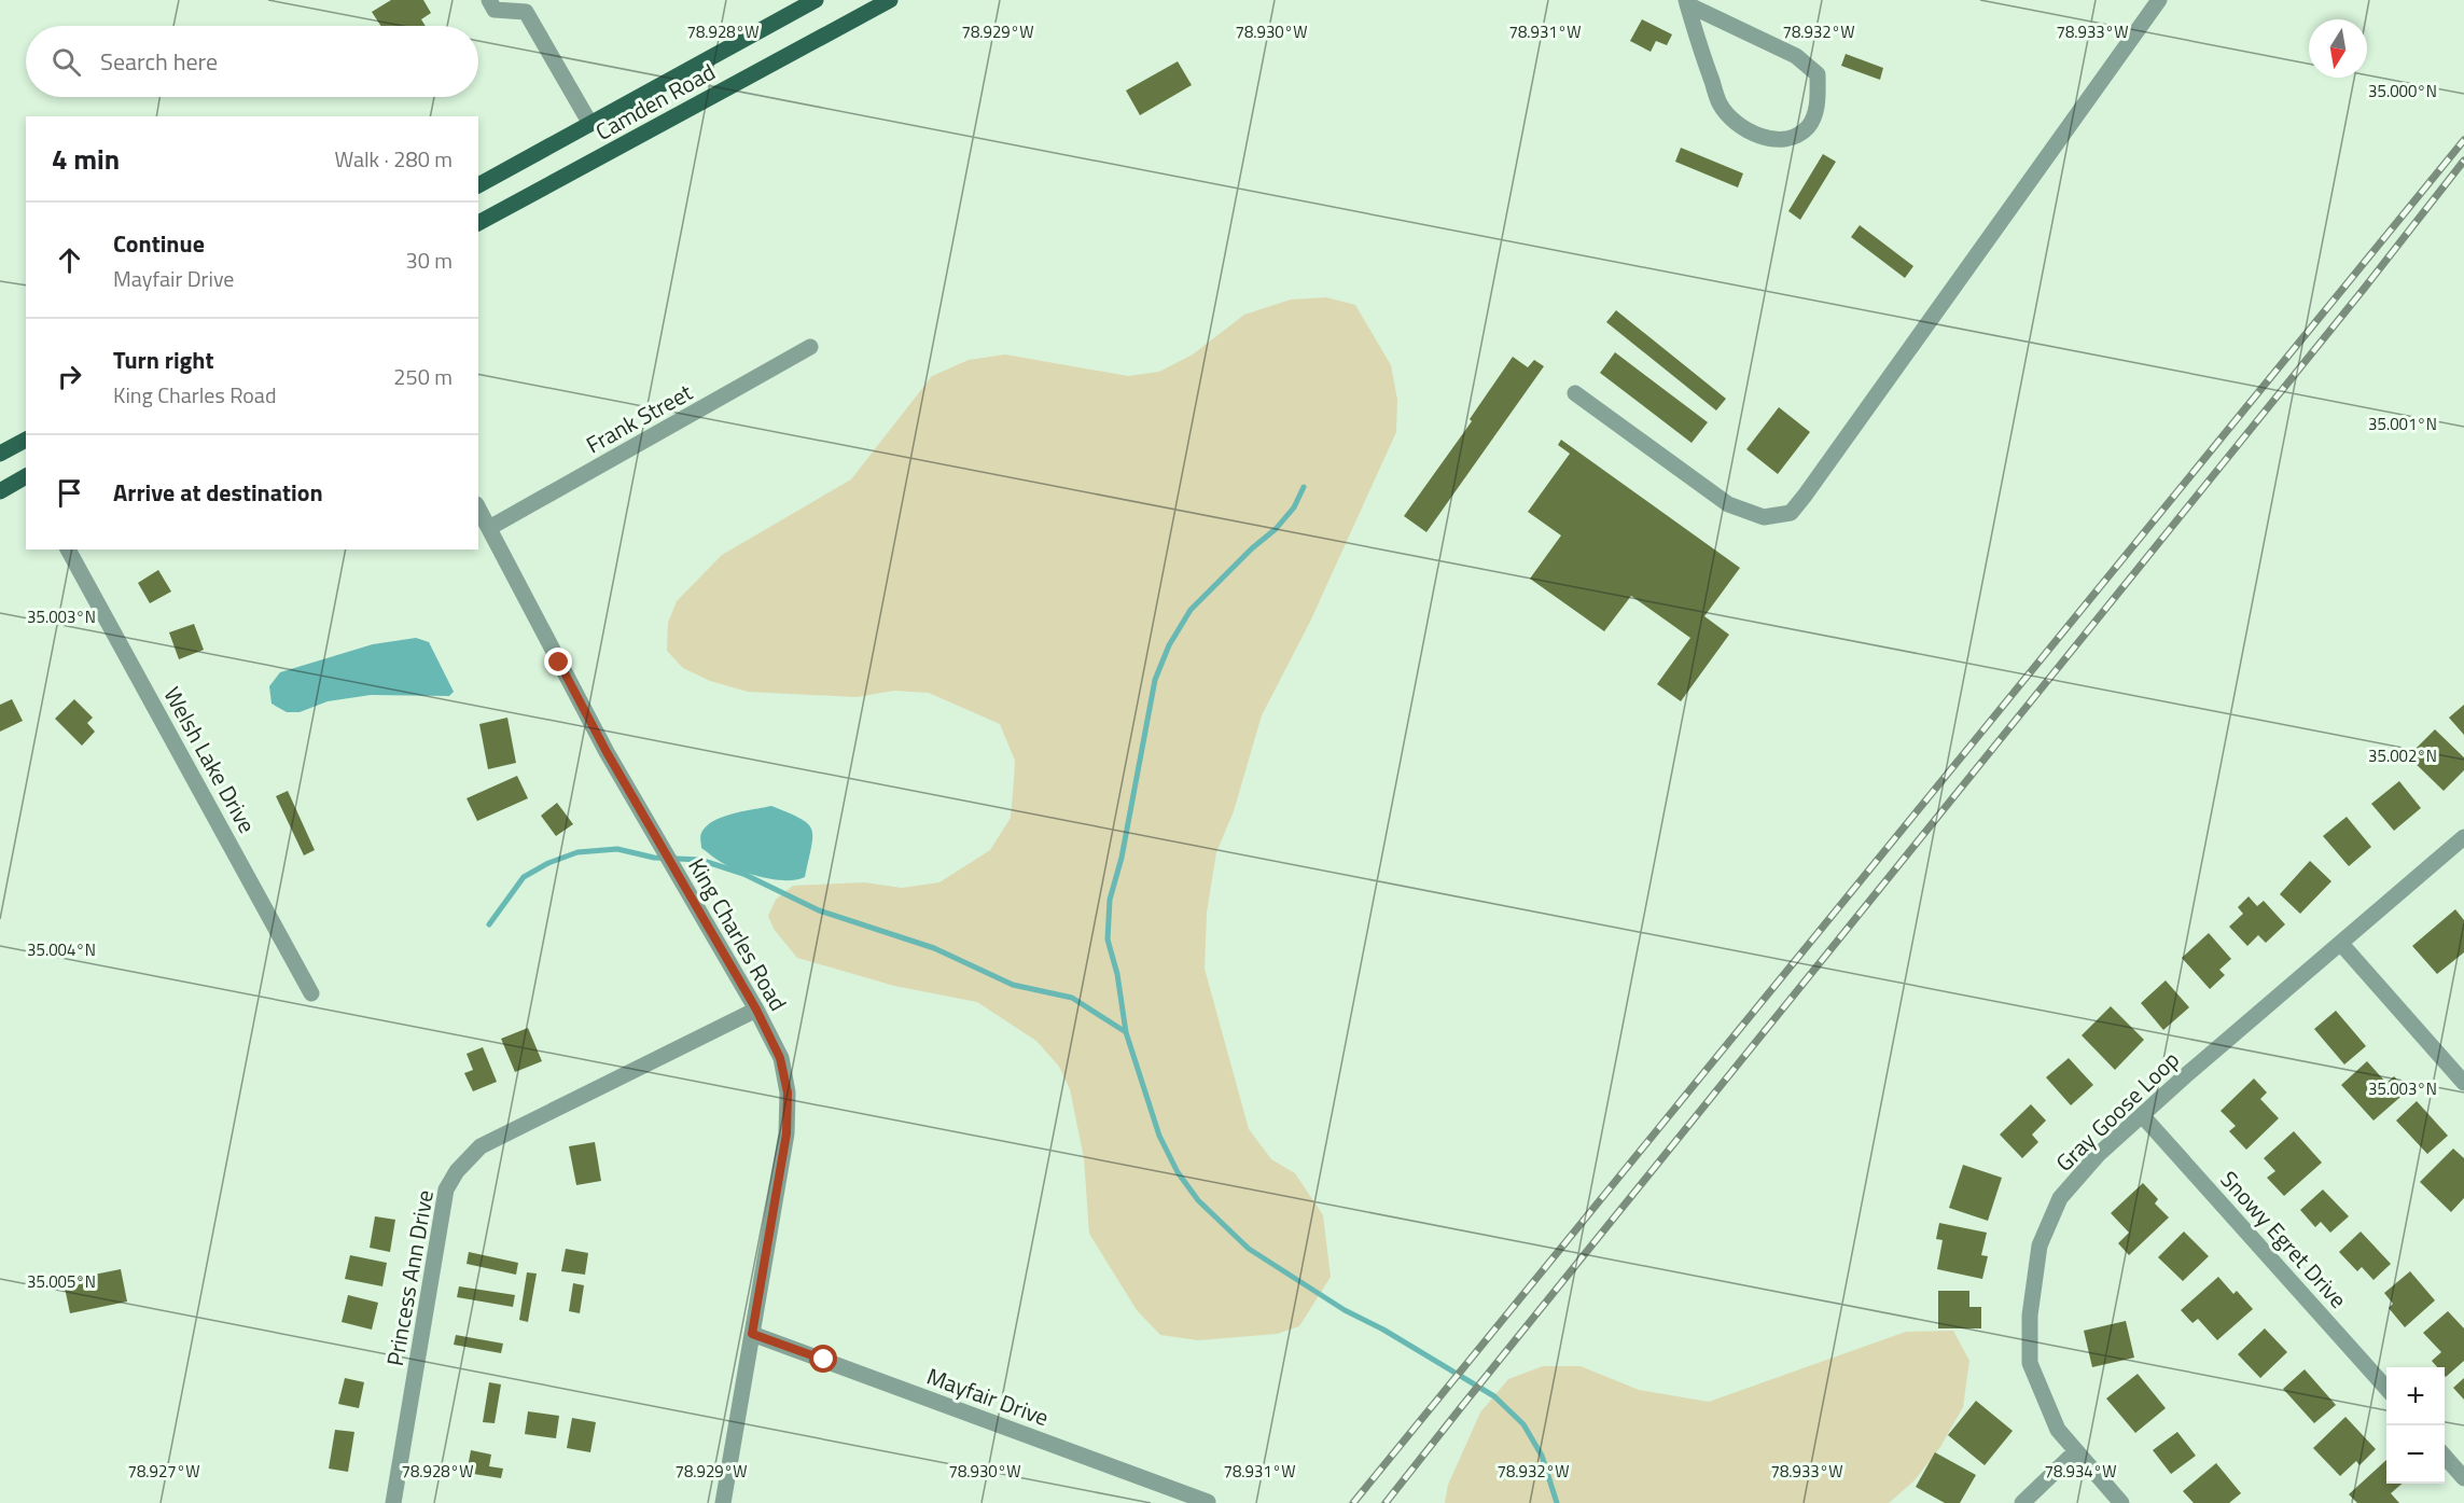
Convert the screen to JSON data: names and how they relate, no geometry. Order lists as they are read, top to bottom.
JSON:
{
  "streets": {
    "main road": ["Camden Road"],
    "street": [
      "Frank Street",
      "Welsh Lake Drive",
      "King Charles Road",
      "Gray Goose Loop",
      "Snowy Egret Drive",
      "Princess Ann Drive",
      "Mayfair Drive"
    ]
  },
  "crossings": [
    ["Frank Street", "King Charles Road"],
    ["King Charles Road", "Princess Ann Drive"],
    ["King Charles Road", "Mayfair Drive"],
    ["Gray Goose Loop", "Snowy Egret Drive"]
  ],
  "north": "bottom",
  "page": {
    "search": "Search here",
    "heading": ["4 min", "Walk · 280 m"],
    "list": [
      ["Continue", "Mayfair Drive", "30 m"],
      ["Turn right", "King Charles Road", "250 m"],
      "Arrive at destination"
    ],
    "map_buttons": ["+", "−"]
  },
  "coordinates": [
    "78.928°W",
    "78.929°W",
    "78.930°W",
    "78.931°W",
    "78.932°W",
    "78.933°W",
    "35.000°N",
    "35.001°N",
    "35.003°N",
    "35.002°N",
    "35.004°N",
    "35.005°N",
    "78.927°W",
    "78.934°W"
  ]
}
